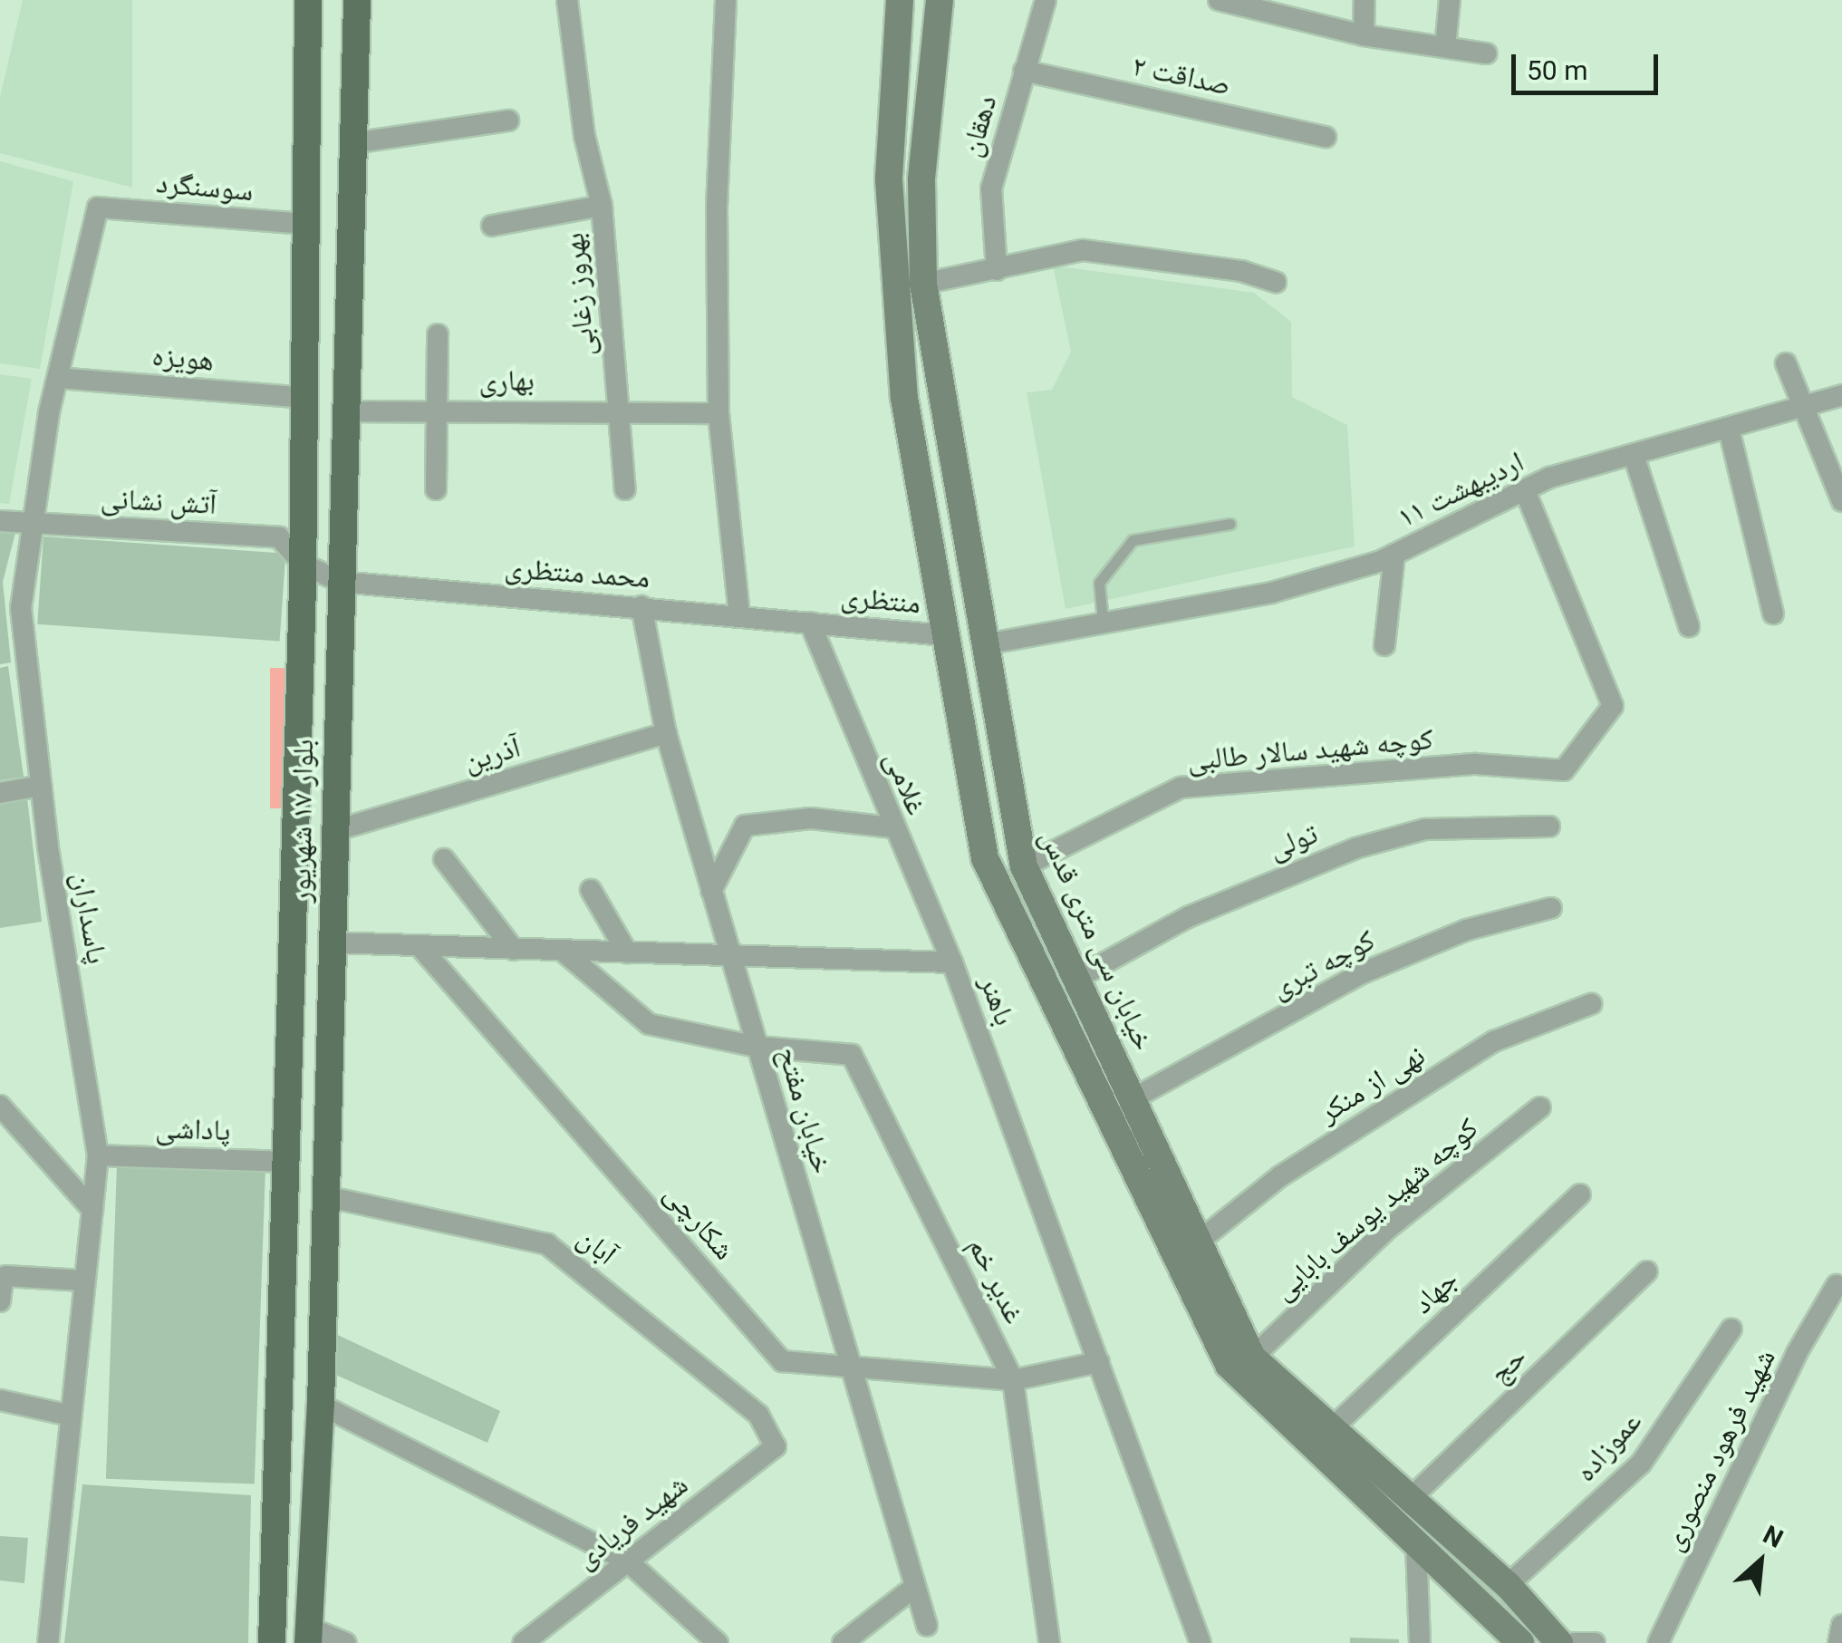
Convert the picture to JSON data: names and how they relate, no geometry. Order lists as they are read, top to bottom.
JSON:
{
  "streets": {
    "main road": ["بلوار ١٧ شهریور", "خیابان سی متری قدس"],
    "street": [
      "صداقت ۲",
      "دهقان",
      "سوسنگرد",
      "بهروز زغابی",
      "هویزه",
      "بهاری",
      "۱۱ اردیبهشت",
      "آتش نشانی",
      "محمد منتظری",
      "منتظری",
      "کوچه شهید سالار طالبی",
      "آذرین",
      "غلامی",
      "تولی",
      "پاسداران",
      "کوچه تبری",
      "باهنر",
      "نهی از منکر",
      "خیابان مفتح",
      "پاداشی",
      "کوچه شهید یوسف بابایی",
      "شکارچی",
      "آبان",
      "غدیر خم",
      "جهاد",
      "حج",
      "عموزاده",
      "شهید فرهود منصوری",
      "شهید فریادی"
    ]
  },
  "crossings": [
    ["صداقت ۲", "دهقان"],
    ["سوسنگرد", "بلوار ١٧ شهریور"],
    ["سوسنگرد", "پاسداران"],
    ["بهروز زغابی", "بهاری"],
    ["هویزه", "بلوار ١٧ شهریور"],
    ["هویزه", "پاسداران"],
    ["بهاری", "بلوار ١٧ شهریور"],
    ["۱۱ اردیبهشت", "کوچه شهید سالار طالبی"],
    ["۱۱ اردیبهشت", "خیابان سی متری قدس"],
    ["آتش نشانی", "محمد منتظری"],
    ["آتش نشانی", "بلوار ١٧ شهریور"],
    ["آتش نشانی", "پاسداران"],
    ["محمد منتظری", "منتظری"],
    ["محمد منتظری", "غلامی"],
    ["محمد منتظری", "بلوار ١٧ شهریور"],
    ["محمد منتظری", "خیابان مفتح"],
    ["منتظری", "غلامی"],
    ["کوچه شهید سالار طالبی", "خیابان سی متری قدس"],
    ["آذرین", "بلوار ١٧ شهریور"],
    ["آذرین", "خیابان مفتح"],
    ["غلامی", "باهنر"],
    ["بلوار ١٧ شهریور", "باهنر"],
    ["بلوار ١٧ شهریور", "پاداشی"],
    ["بلوار ١٧ شهریور", "آبان"],
    ["تولی", "خیابان سی متری قدس"],
    ["پاسداران", "پاداشی"],
    ["خیابان سی متری قدس", "کوچه تبری"],
    ["خیابان سی متری قدس", "نهی از منکر"],
    ["خیابان سی متری قدس", "کوچه شهید یوسف بابایی"],
    ["خیابان سی متری قدس", "جهاد"],
    ["خیابان سی متری قدس", "حج"],
    ["خیابان سی متری قدس", "عموزاده"],
    ["باهنر", "خیابان مفتح"],
    ["باهنر", "شکارچی"],
    ["خیابان مفتح", "شکارچی"],
    ["خیابان مفتح", "غدیر خم"],
    ["شکارچی", "غدیر خم"],
    ["آبان", "شهید فریادی"]
  ],
  "scale_bar": "50 m",
  "north": "top right"
}
